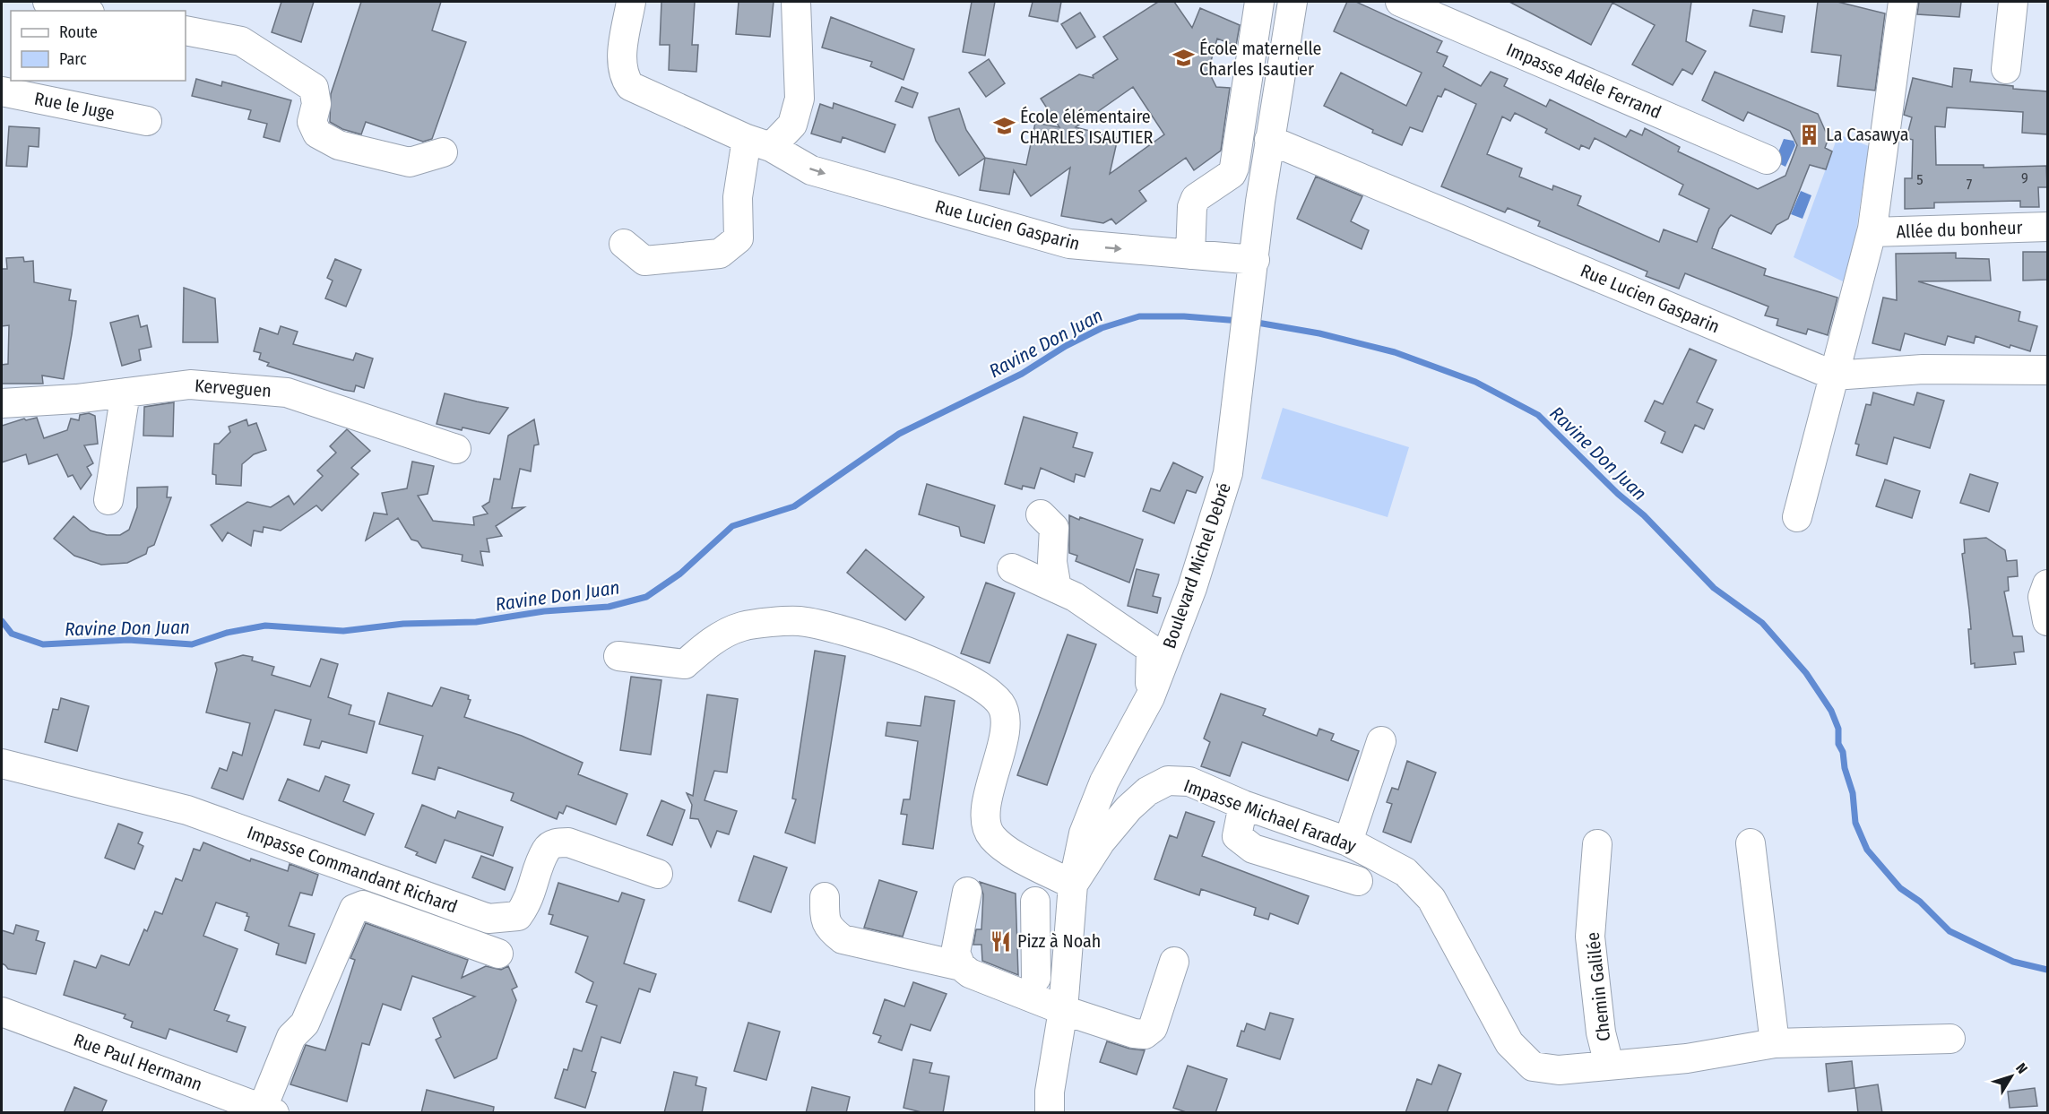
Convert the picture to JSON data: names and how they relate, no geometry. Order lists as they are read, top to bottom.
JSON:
{
  "streets": {
    "street": [
      "Impasse Adèle Ferrand",
      "Rue le Juge",
      "Rue Lucien Gasparin",
      "Allée du bonheur",
      "Kerveguen",
      "Boulevard Michel Debré",
      "Impasse Michael Faraday",
      "Impasse Commandant Richard",
      "Chemin Galilée",
      "Rue Paul Hermann"
    ]
  },
  "crossings": [
    ["Rue Lucien Gasparin", "Allée du bonheur"],
    ["Rue Lucien Gasparin", "Boulevard Michel Debré"],
    ["Boulevard Michel Debré", "Impasse Michael Faraday"],
    ["Impasse Michael Faraday", "Chemin Galilée"]
  ],
  "water": ["Ravine Don Juan"],
  "places": {
    "school or university": ["École maternelle Charles Isautier", "École élémentaire CHARLES ISAUTIER"],
    "building": ["La Casawya"],
    "restaurant": ["Pizz à Noah"]
  },
  "house_numbers": ["9", "5", "7"],
  "legend": ["Route", "Parc"],
  "north": "top right"
}
